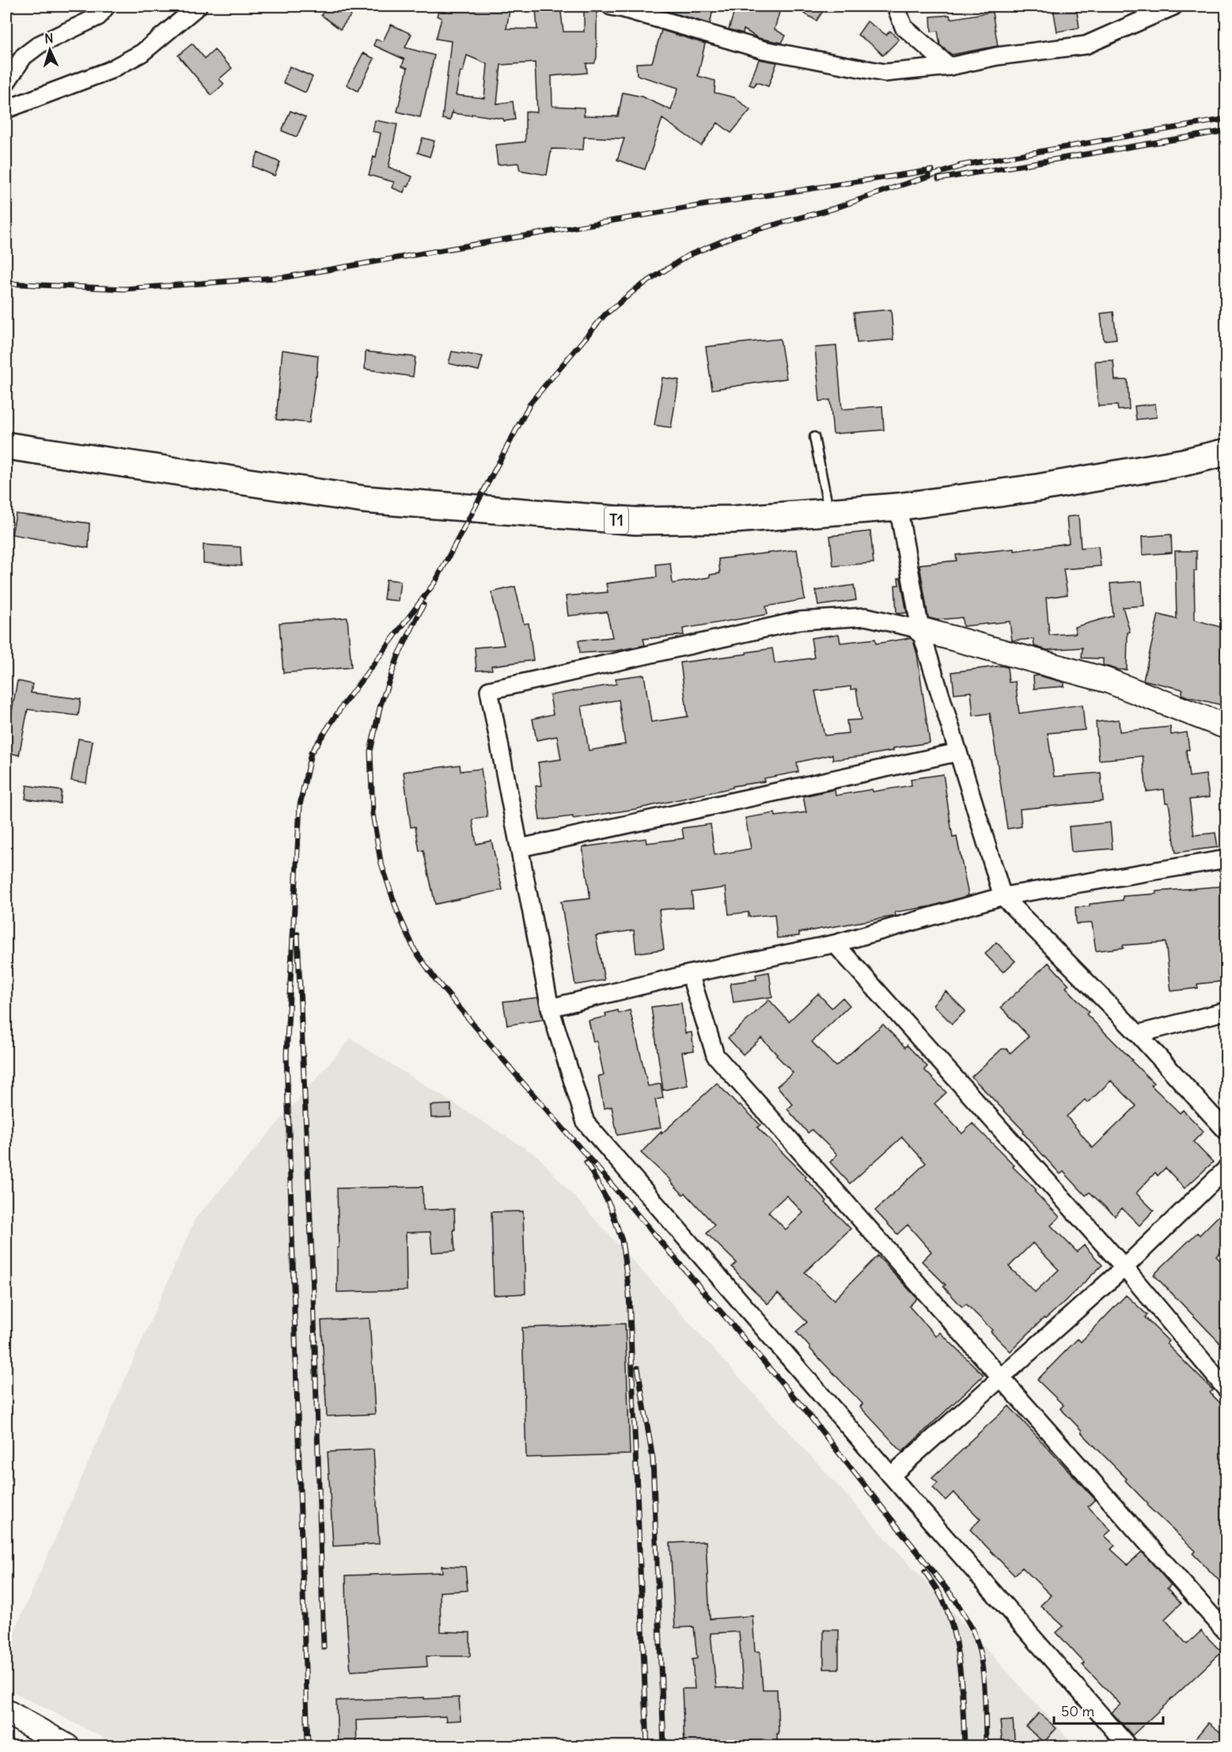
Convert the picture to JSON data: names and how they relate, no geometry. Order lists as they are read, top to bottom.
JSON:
{
  "streets": {
    "highway": ["T1"]
  },
  "scale_bar": "50 m",
  "north": "top"
}
